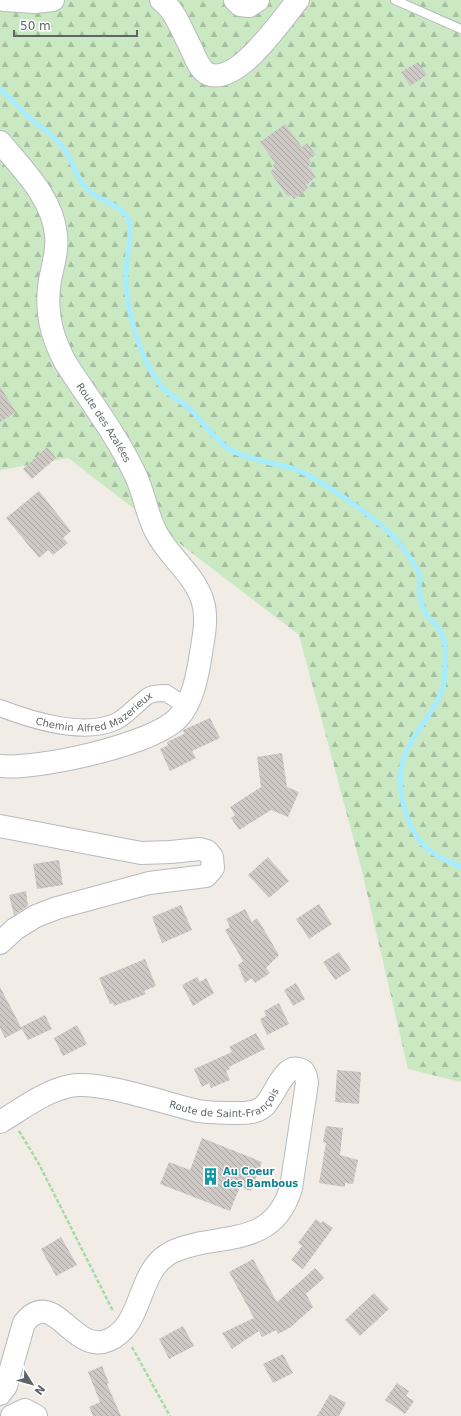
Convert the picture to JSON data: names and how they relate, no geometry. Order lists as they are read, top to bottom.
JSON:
{
  "streets": {
    "main road": ["Route des Azalées", "Route de Saint-François"],
    "street": ["Chemin Alfred Mazerieux"]
  },
  "crossings": [
    ["Route des Azalées", "Chemin Alfred Mazerieux"]
  ],
  "places": {
    "building": ["Au Coeur des Bambous"]
  },
  "scale_bar": "50 m",
  "north": "bottom right"
}
